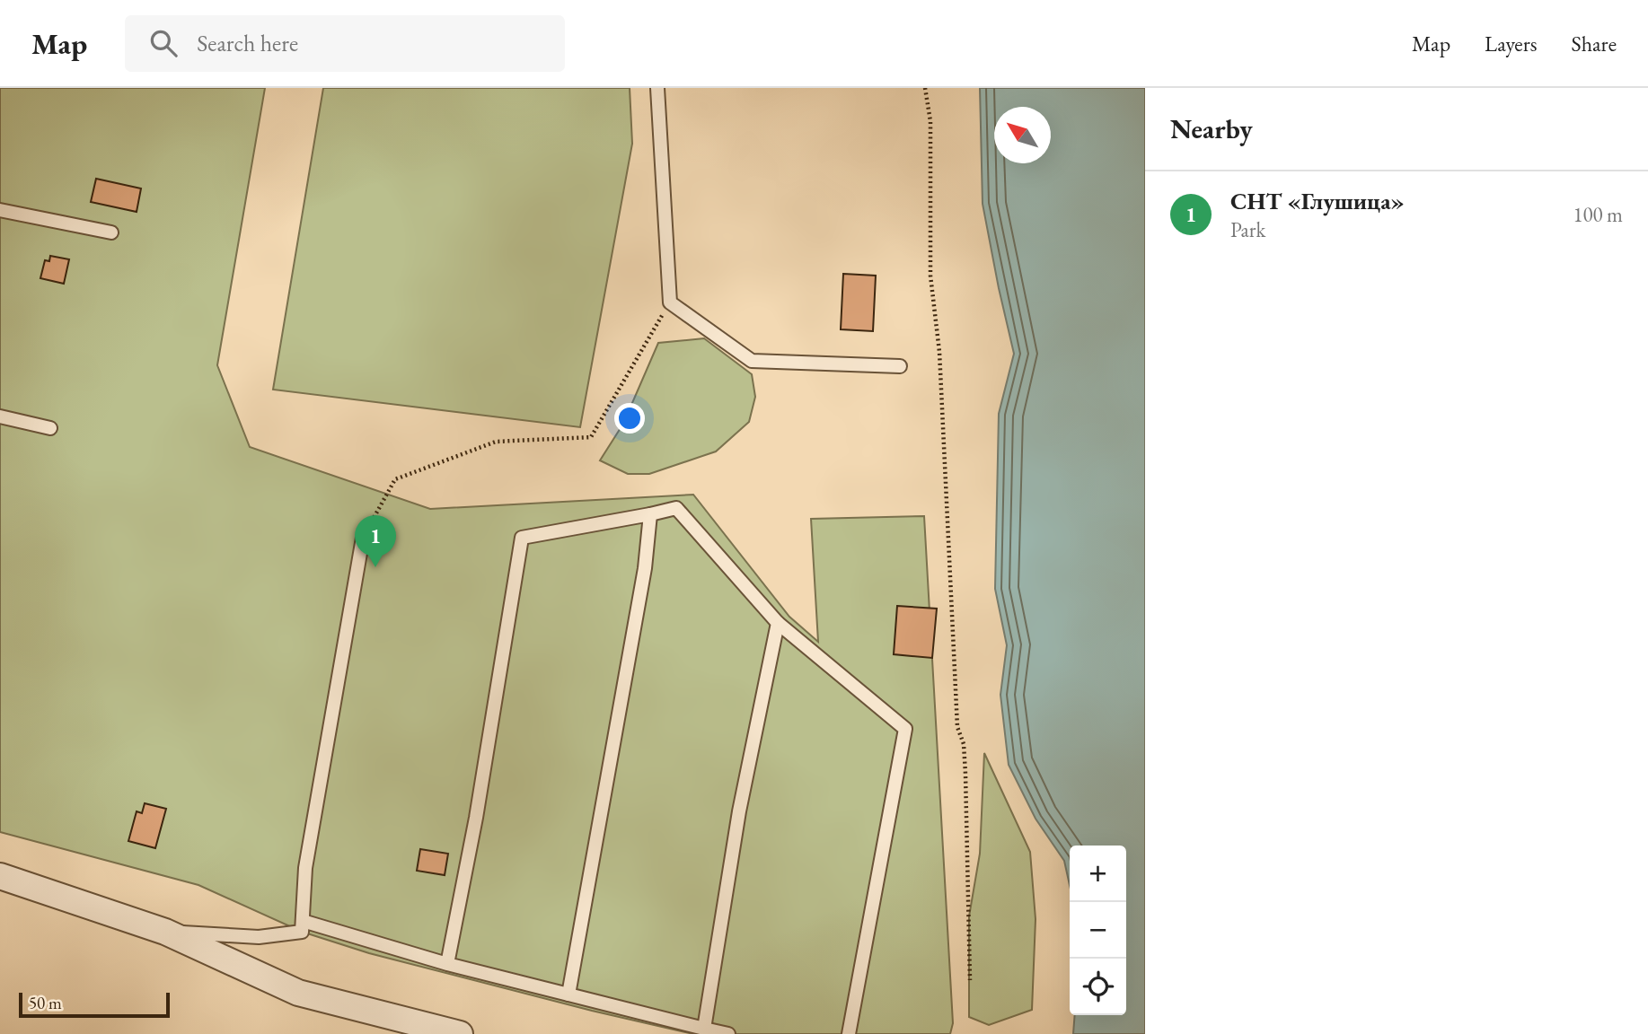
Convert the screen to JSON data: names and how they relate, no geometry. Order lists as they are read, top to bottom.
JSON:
{
  "scale_bar": "50 m",
  "north": "top left",
  "page": {
    "header": "Map",
    "search": "Search here",
    "nav": ["Map", "Layers", "Share"],
    "heading": "Nearby",
    "list": [
      {
        "mark": "1",
        "name": "СНТ «Глушица»",
        "note": "Park",
        "value": "100 m"
      }
    ],
    "pins": "1",
    "map_buttons": ["+", "−"],
    "scale": "50 m"
  }
}
